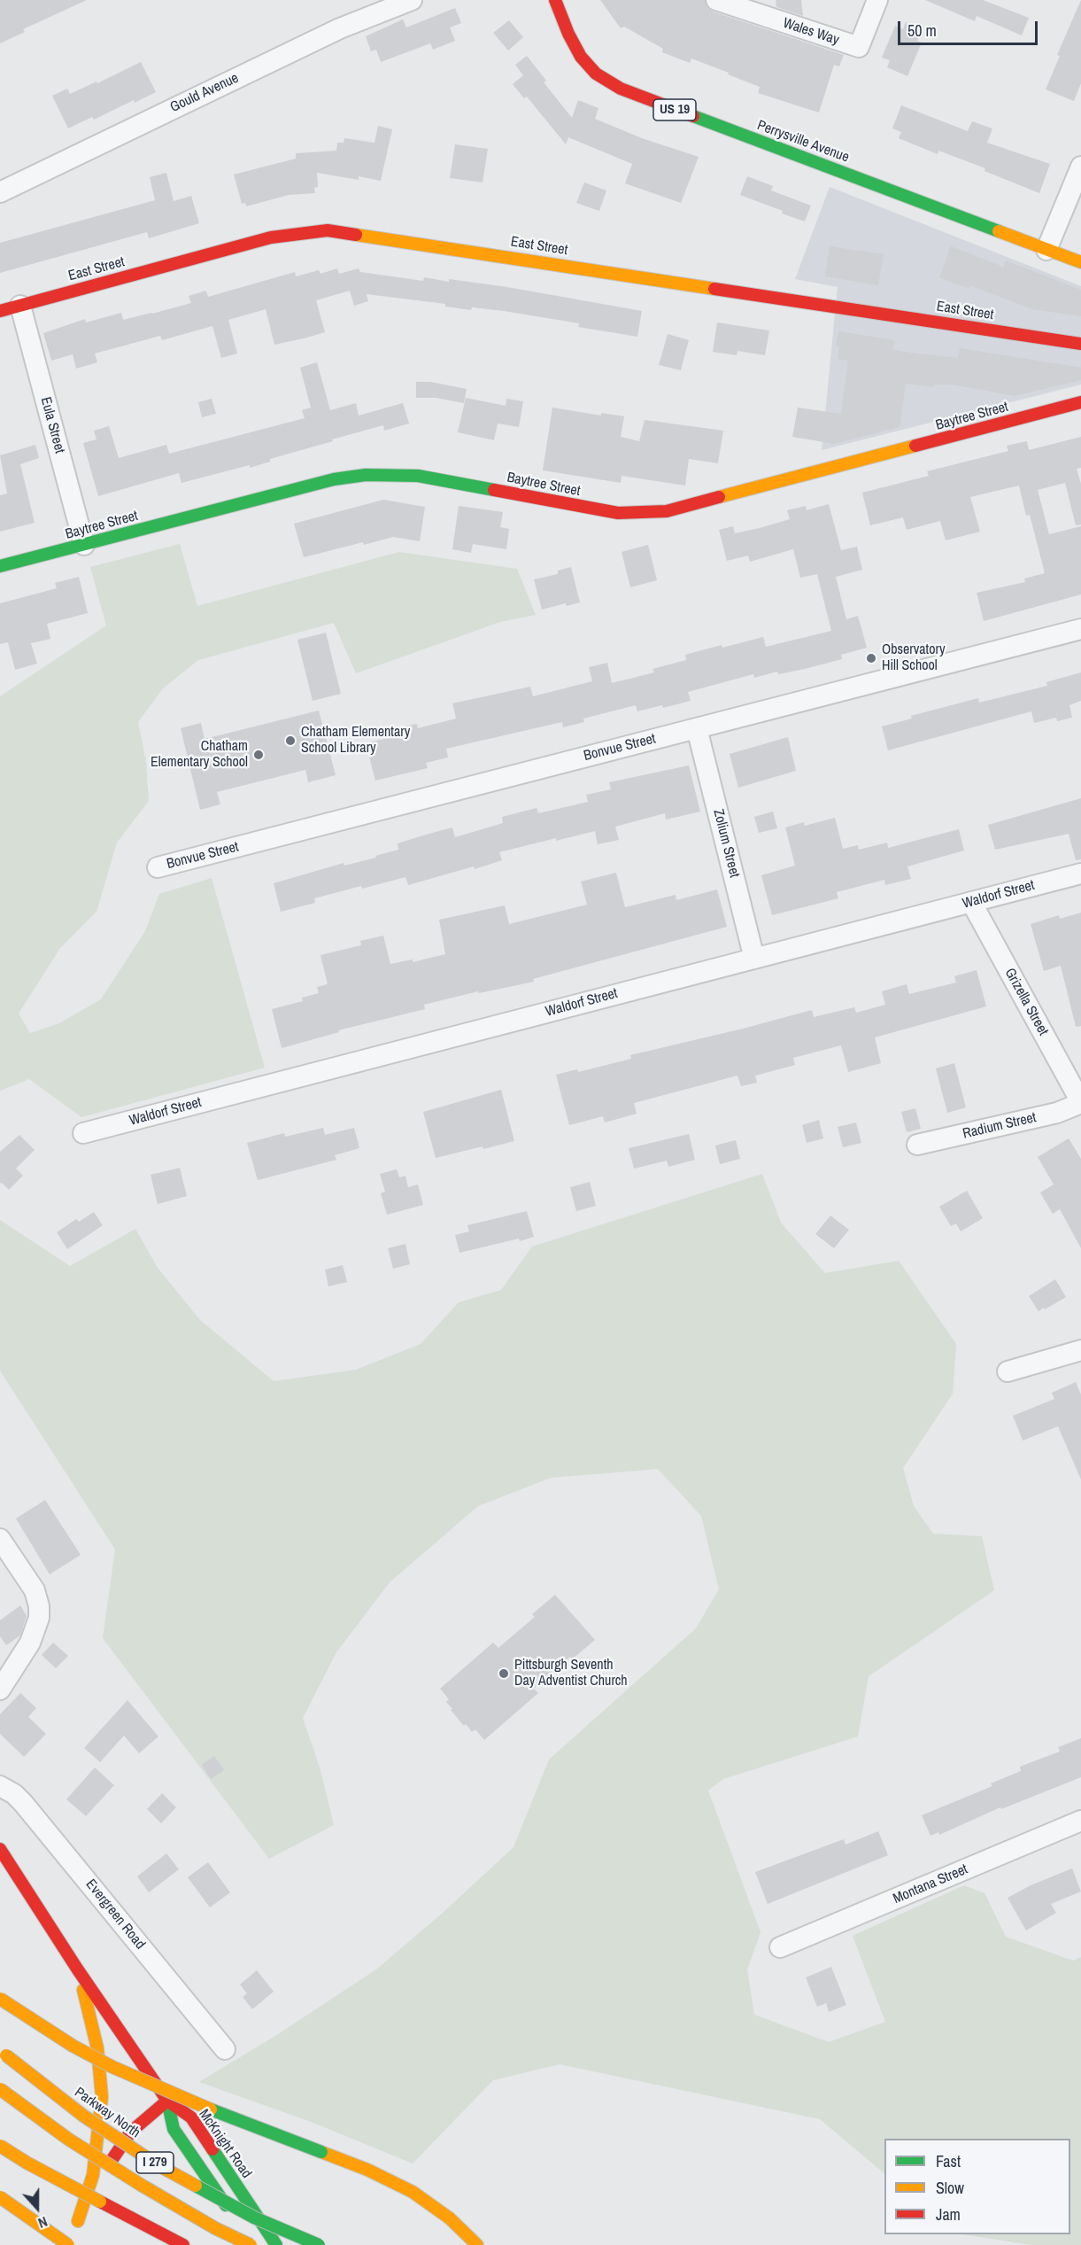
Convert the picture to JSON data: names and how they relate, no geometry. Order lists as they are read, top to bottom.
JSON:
{
  "streets": {
    "main road": [
      "US 19",
      "Perrysville Avenue",
      "East Street",
      "Baytree Street",
      "Parkway North",
      "McKnight Road",
      "I 279"
    ],
    "street": [
      "Wales Way",
      "Gould Avenue",
      "Eula Street",
      "Bonvue Street",
      "Zolium Street",
      "Waldorf Street",
      "Grizella Street",
      "Radium Street",
      "Montana Street",
      "Evergreen Road"
    ]
  },
  "crossings": [
    ["East Street", "Eula Street"],
    ["Baytree Street", "Eula Street"],
    ["Bonvue Street", "Zolium Street"],
    ["Zolium Street", "Waldorf Street"],
    ["Waldorf Street", "Grizella Street"],
    ["Grizella Street", "Radium Street"]
  ],
  "places": [
    "Observatory Hill School",
    "Chatham Elementary School Library",
    "Chatham Elementary School",
    "Pittsburgh Seventh Day Adventist Church"
  ],
  "legend": ["Fast", "Slow", "Jam"],
  "scale_bar": "50 m",
  "north": "bottom"
}
